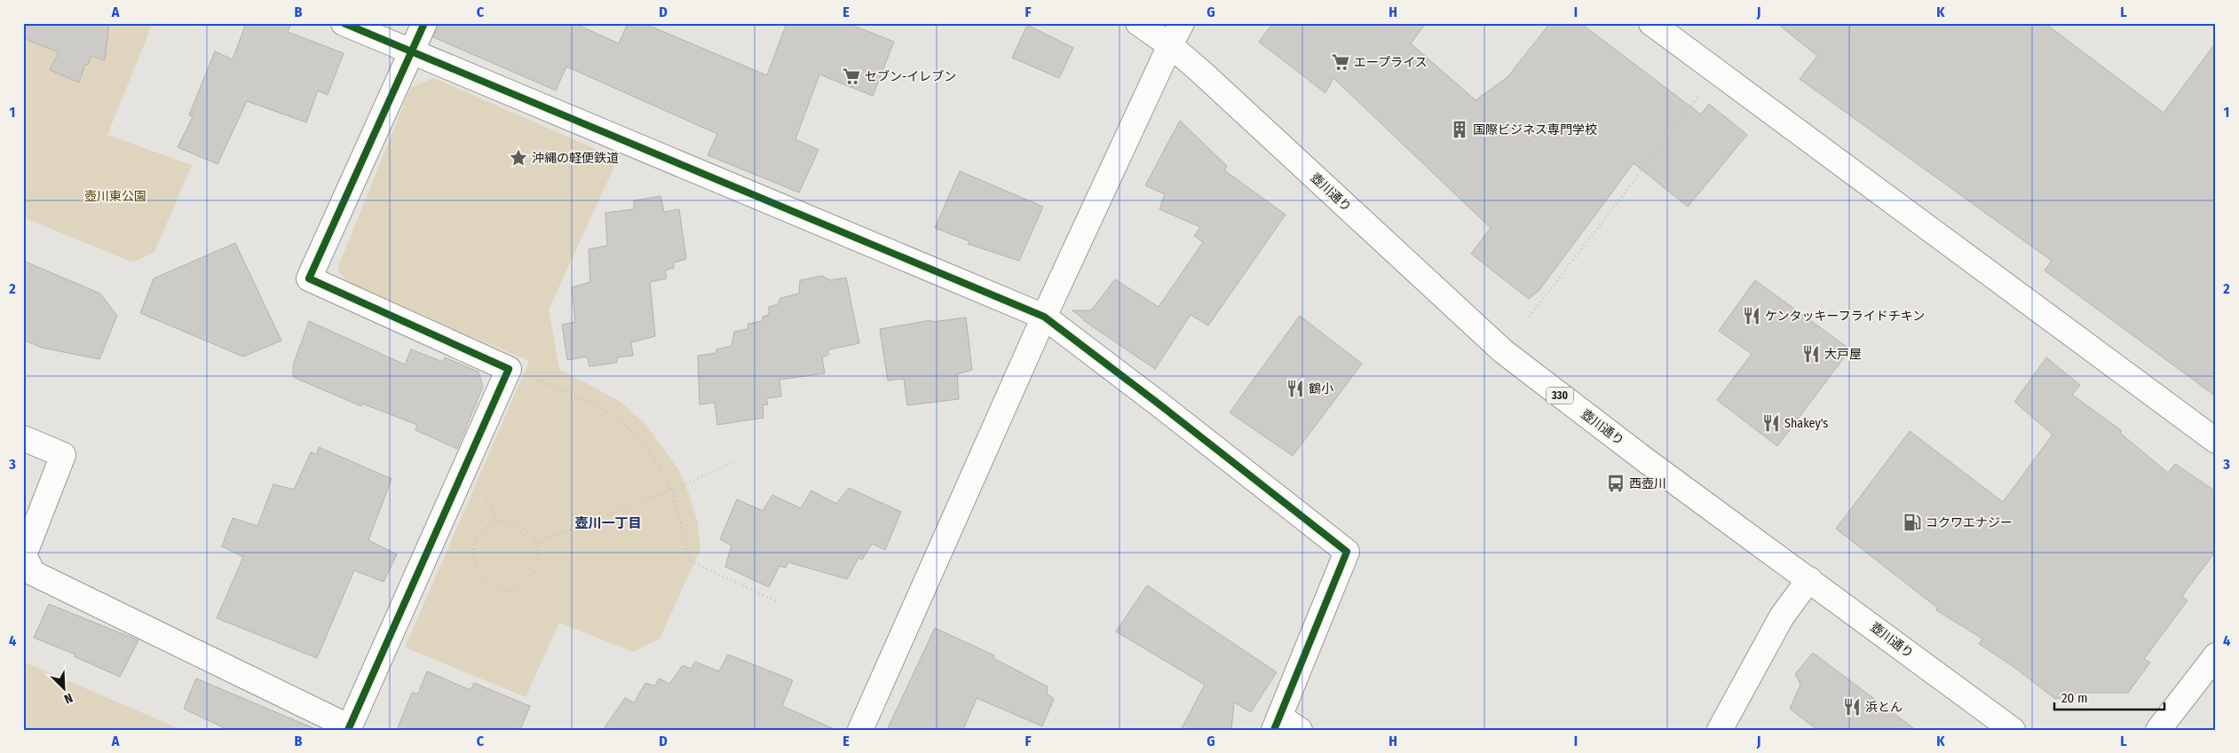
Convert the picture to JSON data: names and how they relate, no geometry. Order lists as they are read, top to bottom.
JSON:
{
  "streets": {
    "main road": ["壺川通り", "330"]
  },
  "districts": ["壺川一丁目"],
  "parks": ["壺川東公園"],
  "places": {
    "supermarket": ["エープライス", "セブン-イレブン"],
    "building": ["国際ビジネス専門学校"],
    "place": ["沖縄の軽便鉄道"],
    "restaurant": [
      "ケンタッキーフライドチキン",
      "大戸屋",
      "鶴小",
      "Shakey's",
      "浜とん"
    ],
    "bus stop": ["西壺川"],
    "fuel station": ["コクワエナジー"]
  },
  "scale_bar": "20 m",
  "north": "bottom right",
  "grid": {
    "columns": [
      "A",
      "B",
      "C",
      "D",
      "E",
      "F",
      "G",
      "H",
      "I",
      "J",
      "K",
      "L"
    ],
    "rows": [
      "1",
      "2",
      "3",
      "4"
    ]
  }
}
